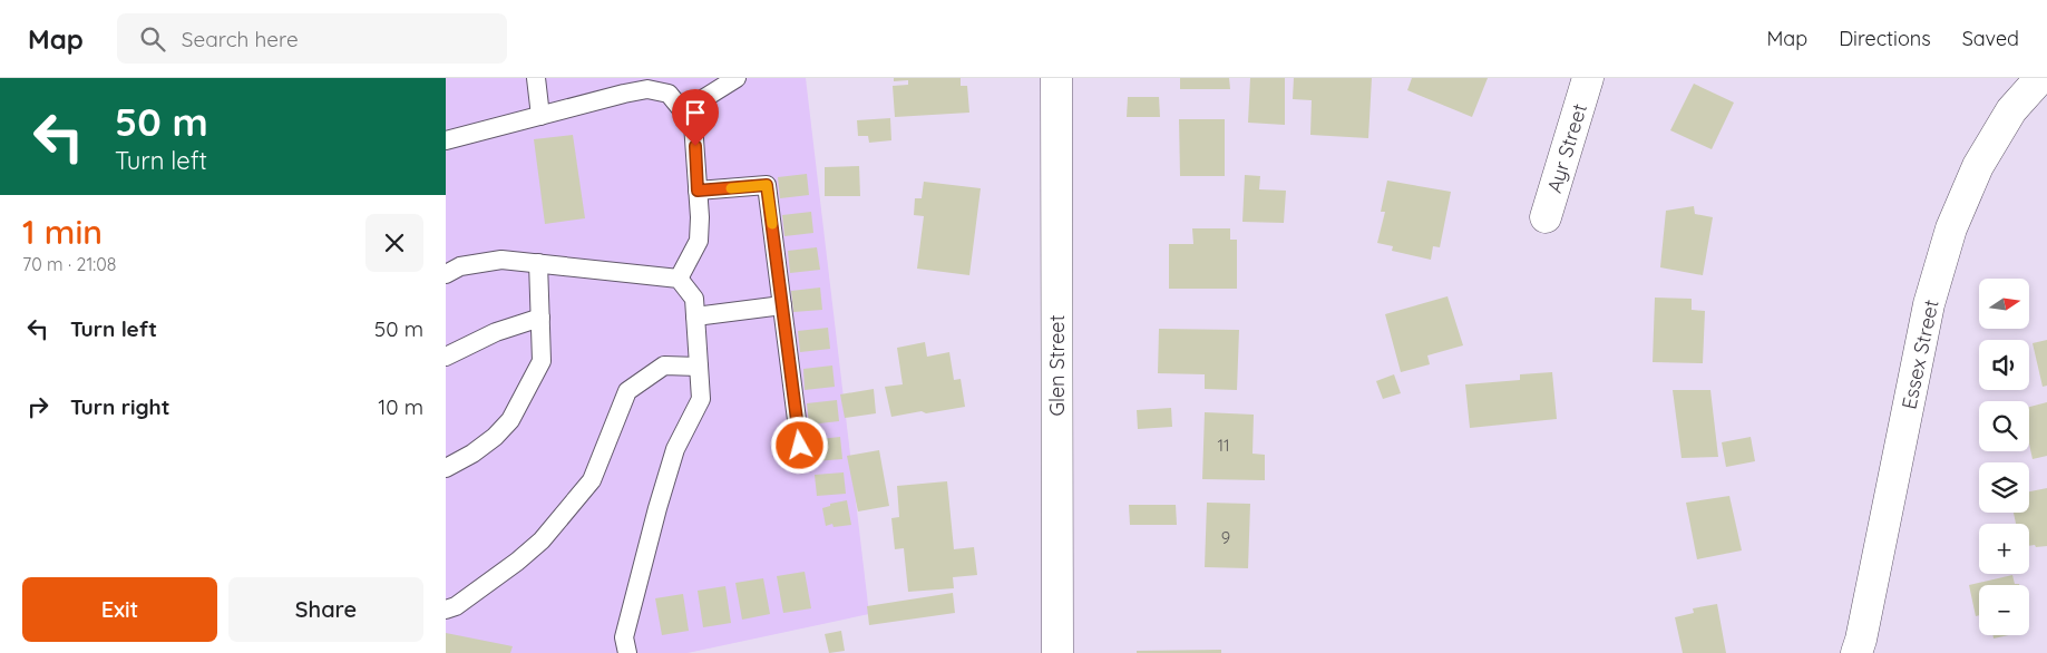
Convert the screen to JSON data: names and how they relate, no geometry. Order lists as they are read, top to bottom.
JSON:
{
  "streets": {
    "street": ["Ayr Street", "Essex Street", "Glen Street"]
  },
  "house_numbers": ["11", "9"],
  "north": "right",
  "page": {
    "header": "Map",
    "search": "Search here",
    "nav": ["Map", "Directions", "Saved"],
    "turn": ["50 m", "Turn left"],
    "heading": ["1 min", "70 m · 21:08"],
    "map_buttons": ["+", "−"],
    "list": [
      {
        "name": "Turn left",
        "value": "50 m"
      },
      {
        "name": "Turn right",
        "value": "10 m"
      }
    ],
    "buttons": ["Exit", "Share"]
  }
}
